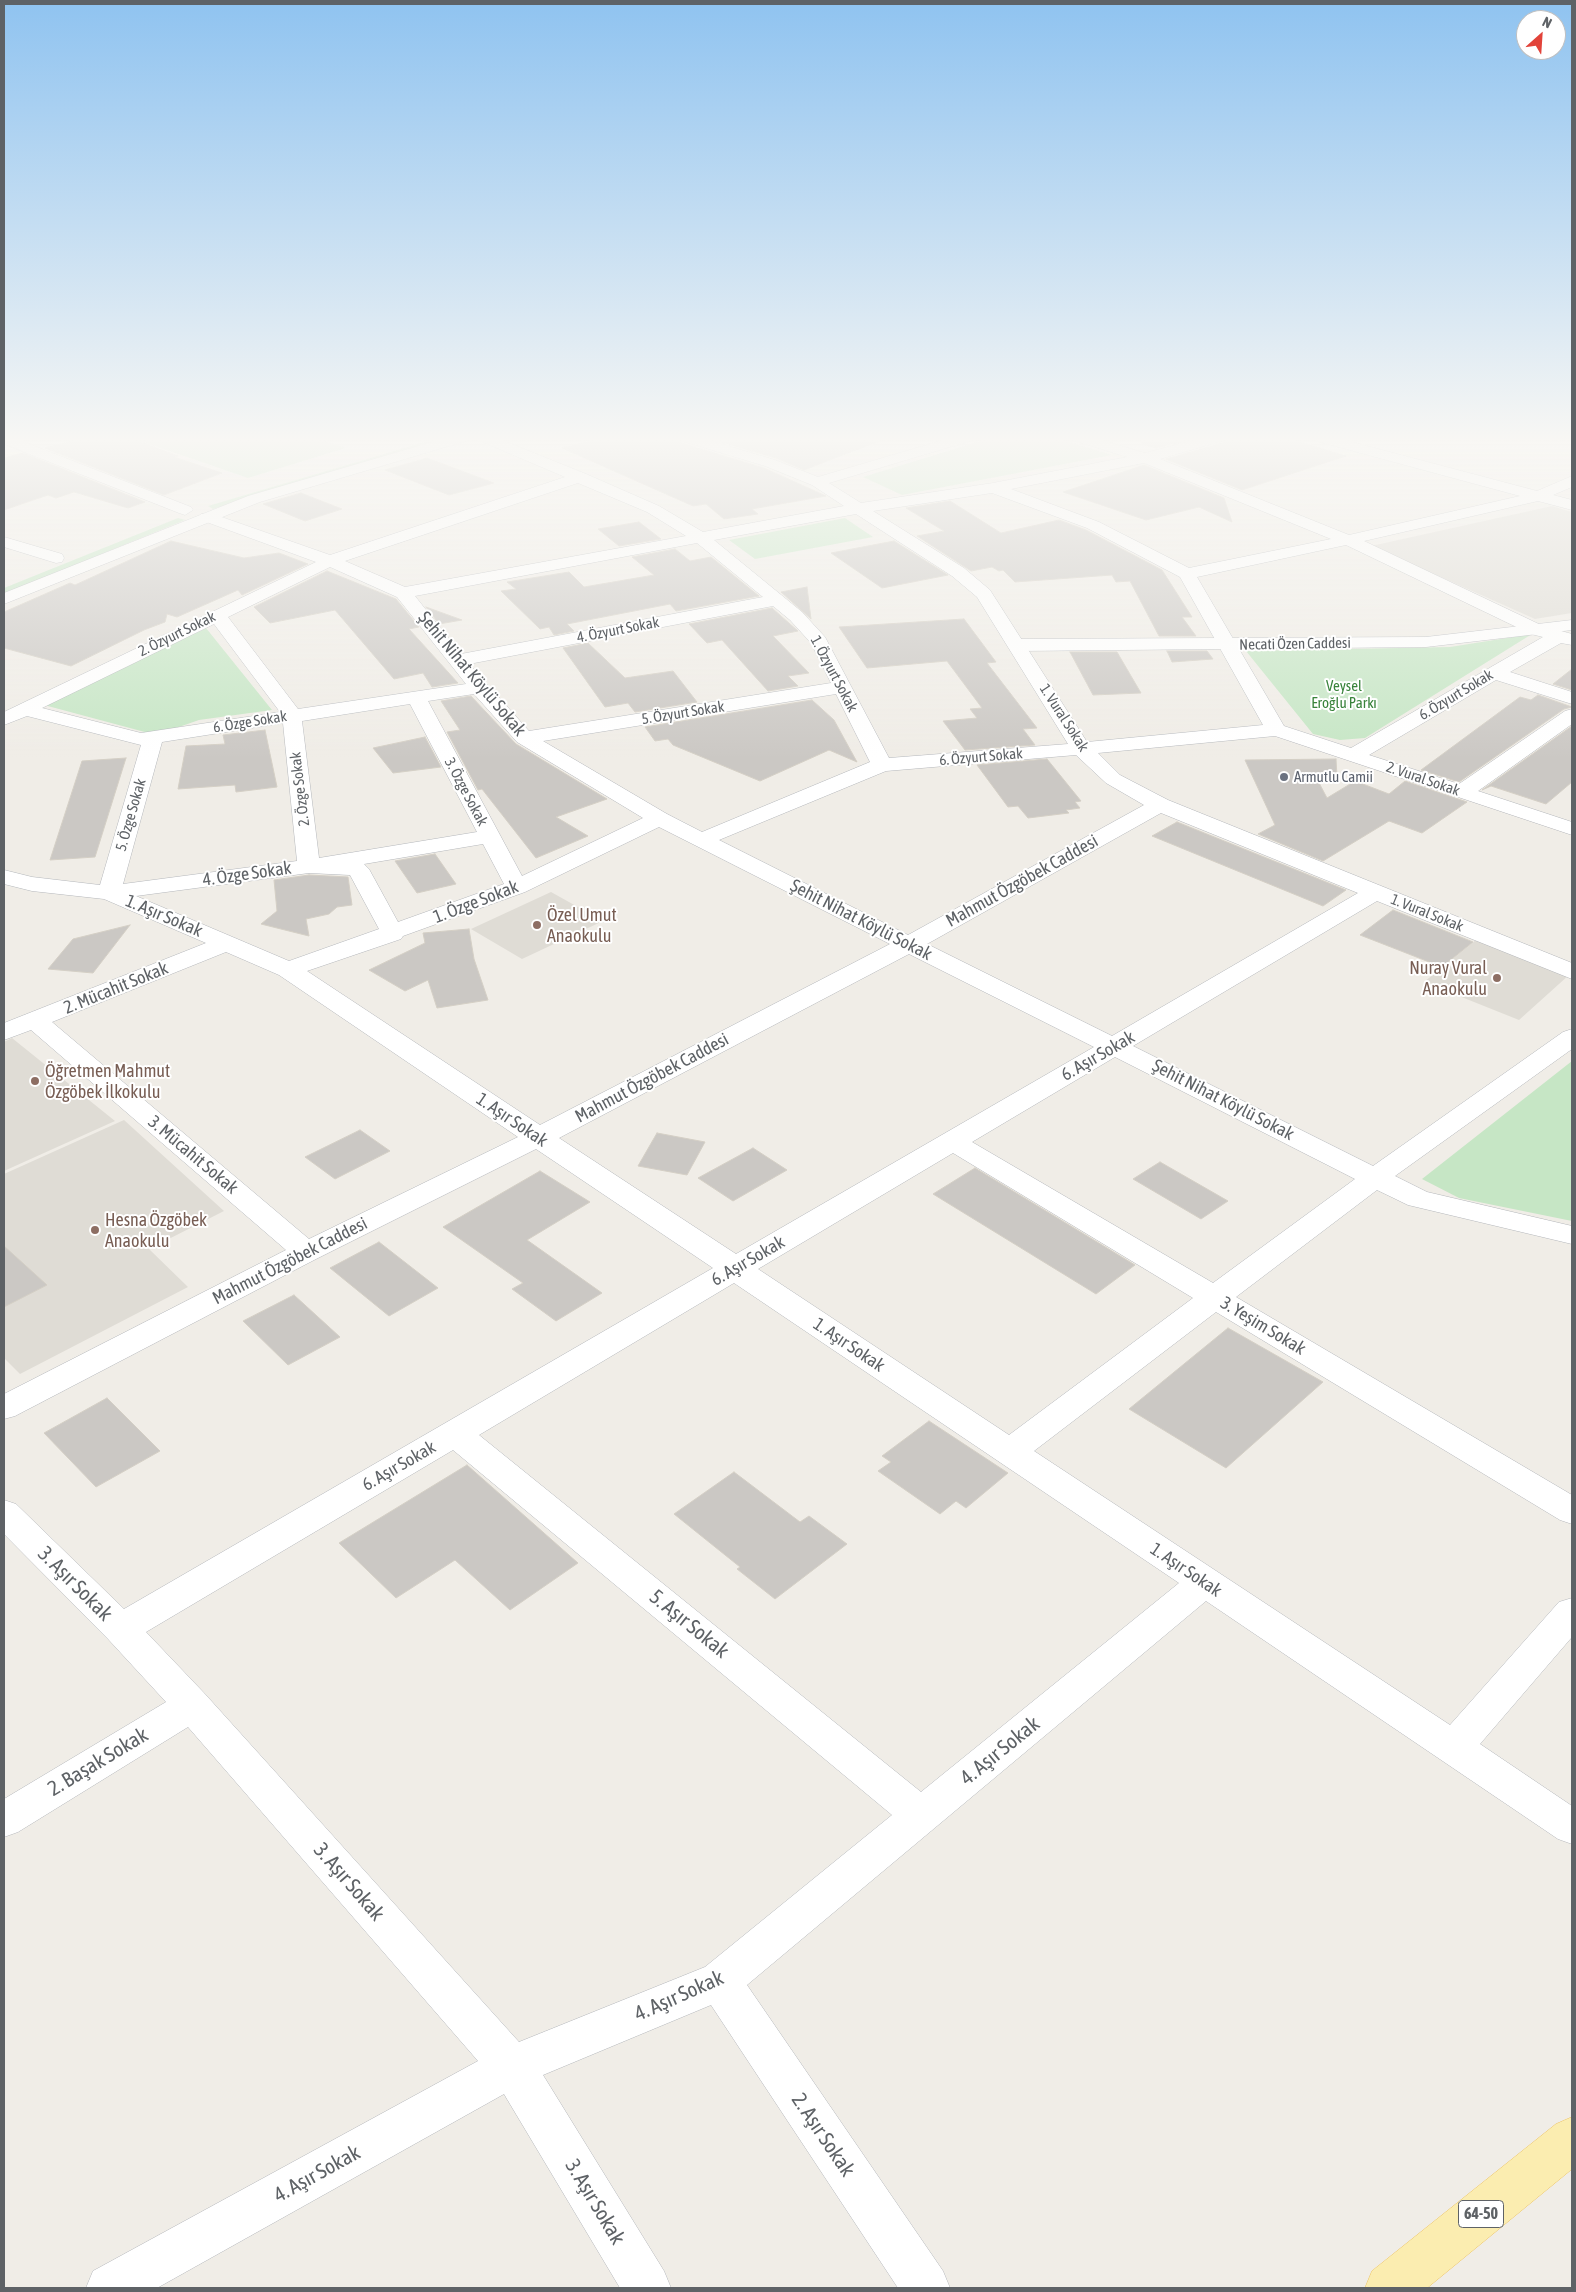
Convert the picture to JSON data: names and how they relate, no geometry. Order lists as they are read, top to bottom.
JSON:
{
  "streets": {
    "main road": ["64-50"],
    "street": [
      "4. Özyurt Sokak",
      "2. Özyurt Sokak",
      "Necati Özen Caddesi",
      "Şehit Nihat Köylü Sokak",
      "1. Özyurt Sokak",
      "6. Özyurt Sokak",
      "5. Özyurt Sokak",
      "1. Vural Sokak",
      "6. Özge Sokak",
      "2. Vural Sokak",
      "2. Özge Sokak",
      "3. Özge Sokak",
      "5. Özge Sokak",
      "4. Özge Sokak",
      "Mahmut Özgöbek Caddesi",
      "1. Özge Sokak",
      "1. Aşır Sokak",
      "2. Mücahit Sokak",
      "6. Aşır Sokak",
      "3. Mücahit Sokak",
      "3. Yeşim Sokak",
      "3. Aşır Sokak",
      "5. Aşır Sokak",
      "4. Aşır Sokak",
      "2. Başak Sokak",
      "2. Aşır Sokak"
    ]
  },
  "crossings": [
    ["4. Özyurt Sokak", "Şehit Nihat Köylü Sokak"],
    ["4. Özyurt Sokak", "1. Özyurt Sokak"],
    ["2. Özyurt Sokak", "Şehit Nihat Köylü Sokak"],
    ["2. Özyurt Sokak", "6. Özge Sokak"],
    ["Necati Özen Caddesi", "6. Özyurt Sokak"],
    ["Necati Özen Caddesi", "1. Vural Sokak"],
    ["Şehit Nihat Köylü Sokak", "6. Özyurt Sokak"],
    ["Şehit Nihat Köylü Sokak", "5. Özyurt Sokak"],
    ["Şehit Nihat Köylü Sokak", "6. Özge Sokak"],
    ["Şehit Nihat Köylü Sokak", "Mahmut Özgöbek Caddesi"],
    ["Şehit Nihat Köylü Sokak", "1. Özge Sokak"],
    ["Şehit Nihat Köylü Sokak", "6. Aşır Sokak"],
    ["1. Özyurt Sokak", "6. Özyurt Sokak"],
    ["1. Özyurt Sokak", "5. Özyurt Sokak"],
    ["6. Özyurt Sokak", "1. Vural Sokak"],
    ["6. Özyurt Sokak", "2. Vural Sokak"],
    ["1. Vural Sokak", "Mahmut Özgöbek Caddesi"],
    ["1. Vural Sokak", "6. Aşır Sokak"],
    ["6. Özge Sokak", "2. Özge Sokak"],
    ["6. Özge Sokak", "3. Özge Sokak"],
    ["6. Özge Sokak", "5. Özge Sokak"],
    ["2. Özge Sokak", "4. Özge Sokak"],
    ["3. Özge Sokak", "4. Özge Sokak"],
    ["3. Özge Sokak", "1. Özge Sokak"],
    ["5. Özge Sokak", "4. Özge Sokak"],
    ["5. Özge Sokak", "1. Aşır Sokak"],
    ["4. Özge Sokak", "1. Aşır Sokak"],
    ["Mahmut Özgöbek Caddesi", "1. Aşır Sokak"],
    ["Mahmut Özgöbek Caddesi", "3. Mücahit Sokak"],
    ["1. Özge Sokak", "1. Aşır Sokak"],
    ["1. Aşır Sokak", "2. Mücahit Sokak"],
    ["1. Aşır Sokak", "6. Aşır Sokak"],
    ["1. Aşır Sokak", "4. Aşır Sokak"],
    ["2. Mücahit Sokak", "3. Mücahit Sokak"],
    ["6. Aşır Sokak", "3. Yeşim Sokak"],
    ["6. Aşır Sokak", "3. Aşır Sokak"],
    ["6. Aşır Sokak", "5. Aşır Sokak"],
    ["3. Aşır Sokak", "4. Aşır Sokak"],
    ["3. Aşır Sokak", "2. Başak Sokak"],
    ["5. Aşır Sokak", "4. Aşır Sokak"],
    ["4. Aşır Sokak", "2. Aşır Sokak"]
  ],
  "parks": ["Veysel Eroğlu Parkı"],
  "places": [
    "Armutlu Camii",
    "Özel Umut Anaokulu",
    "Nuray Vural Anaokulu",
    "Öğretmen Mahmut Özgöbek İlkokulu",
    "Hesna Özgöbek Anaokulu"
  ],
  "north": "top right"
}
